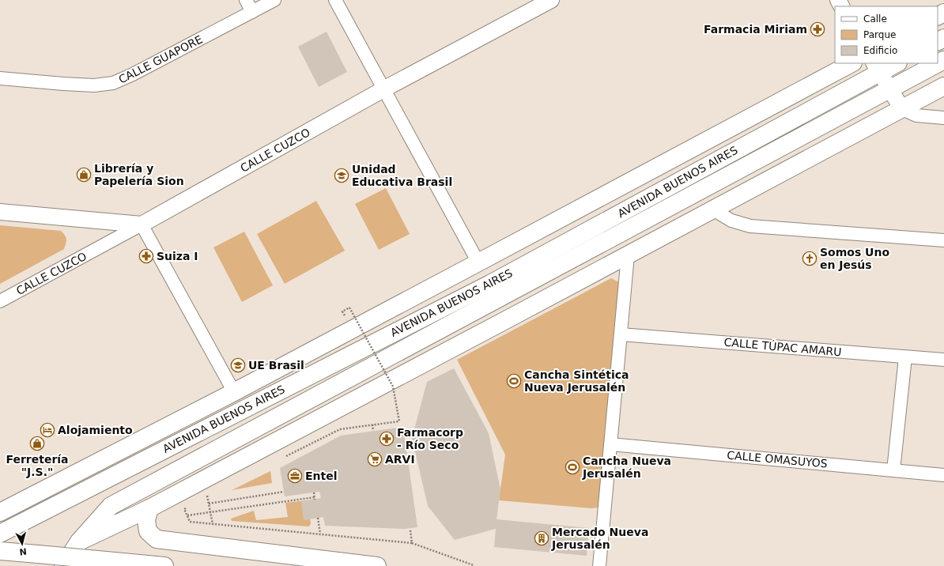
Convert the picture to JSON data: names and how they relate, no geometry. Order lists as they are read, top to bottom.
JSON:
{
  "streets": {
    "main road": ["AVENIDA BUENOS AIRES"],
    "street": [
      "CALLE GUAPORE",
      "CALLE CUZCO",
      "CALLE TÚPAC AMARU",
      "CALLE OMASUYOS"
    ]
  },
  "places": {
    "pharmacy": ["Farmacia Miriam", "Suiza I", "Farmacorp - Río Seco"],
    "shop": ["Librería y Papelería Sion", "Ferretería \"J.S.\""],
    "school or university": ["Unidad Educativa Brasil", "UE Brasil"],
    "church": ["Somos Uno en Jesús"],
    "sports": ["Cancha Sintética Nueva Jerusalén", "Cancha Nueva Jerusalén"],
    "hotel": ["Alojamiento"],
    "supermarket": ["ARVI"],
    "office": ["Entel"],
    "building": ["Mercado Nueva Jerusalén"]
  },
  "legend": ["Calle", "Parque", "Edificio"],
  "north": "bottom"
}
